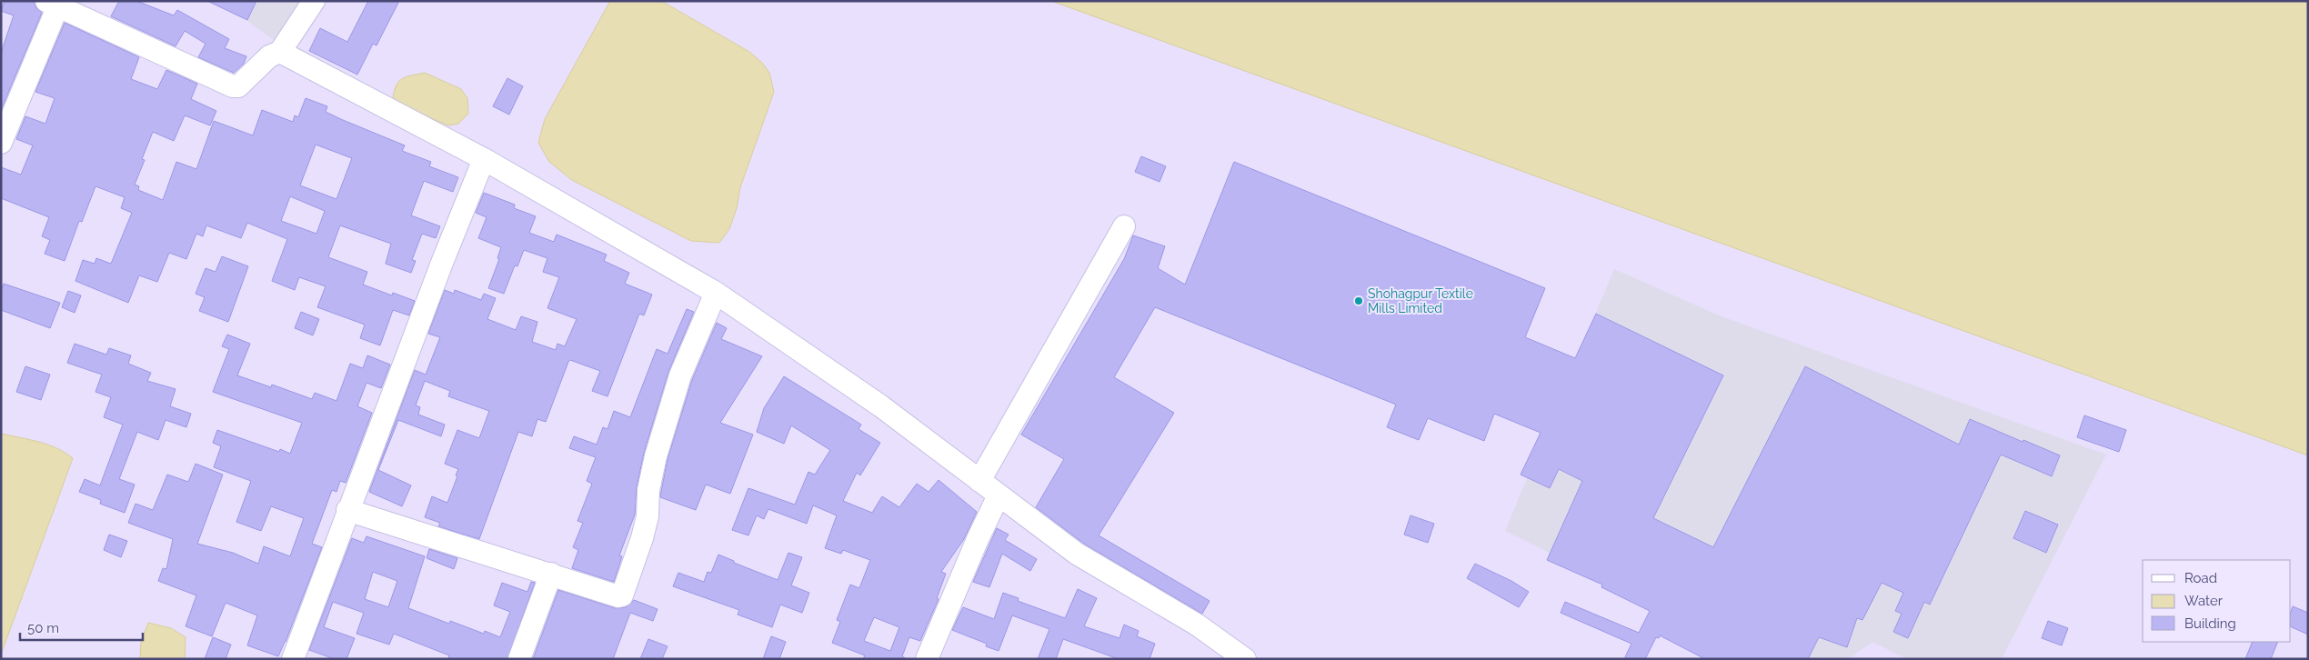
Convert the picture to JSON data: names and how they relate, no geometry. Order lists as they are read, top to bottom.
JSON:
{
  "places": ["Shohagpur Textile Mills Limited"],
  "legend": ["Road", "Water", "Building"],
  "scale_bar": "50 m"
}
